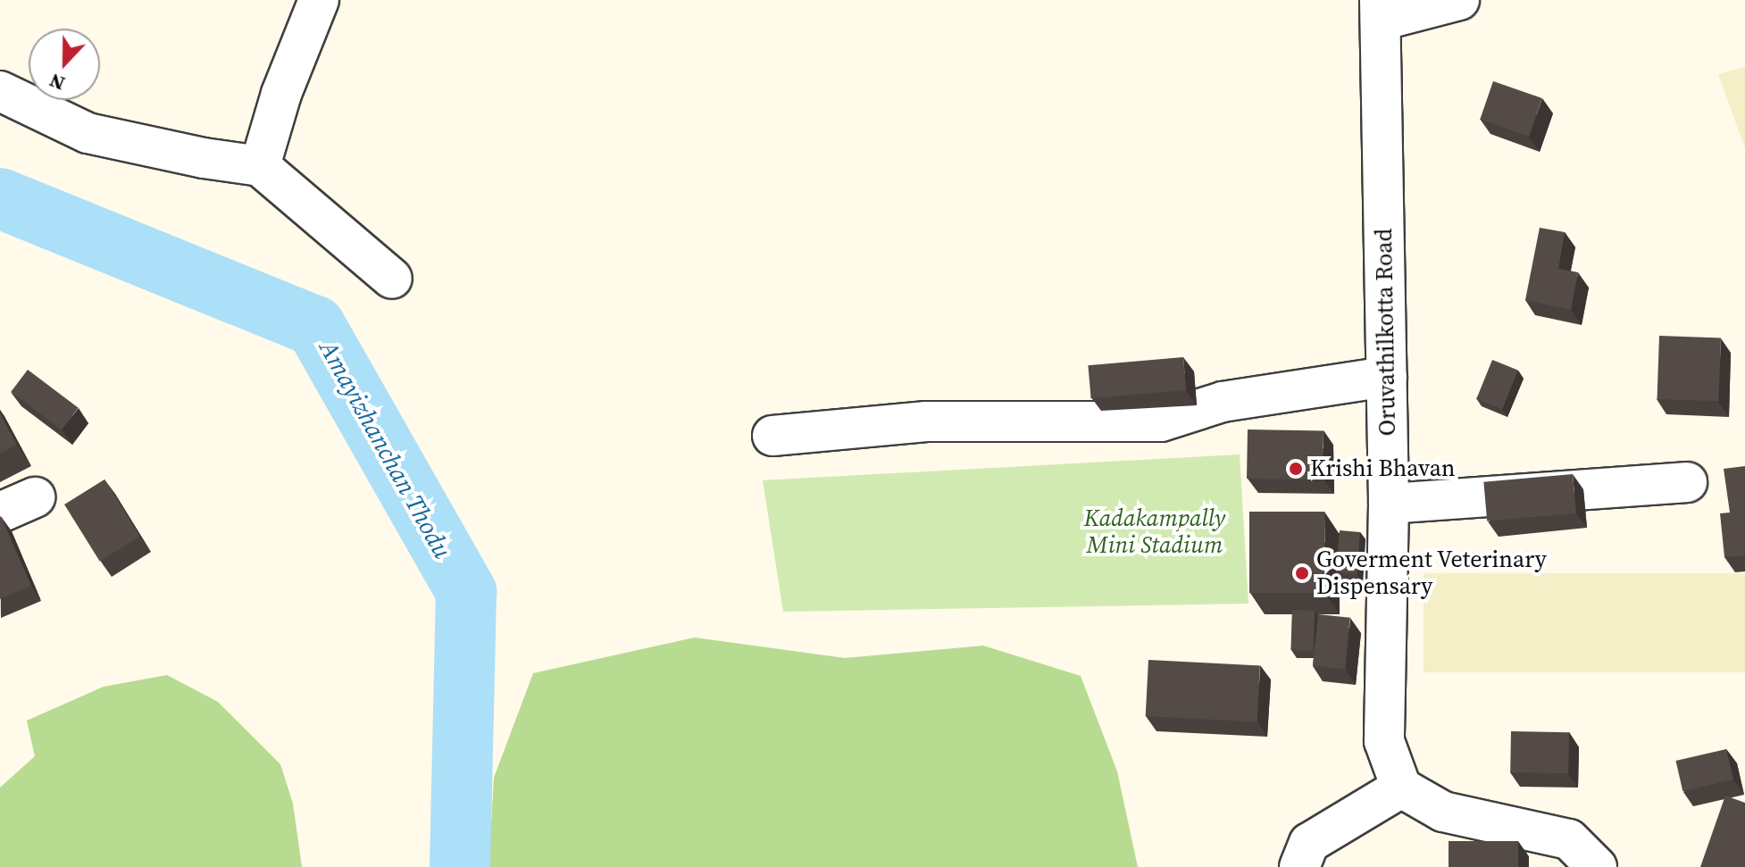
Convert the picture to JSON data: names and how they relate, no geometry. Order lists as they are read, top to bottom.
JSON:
{
  "streets": {
    "street": ["Oruvathilkotta Road"]
  },
  "water": ["Amayizhanchan Thodu"],
  "parks": ["Kadakampally Mini Stadium"],
  "places": ["Krishi Bhavan", "Goverment Veterinary Dispensary"],
  "north": "bottom"
}
